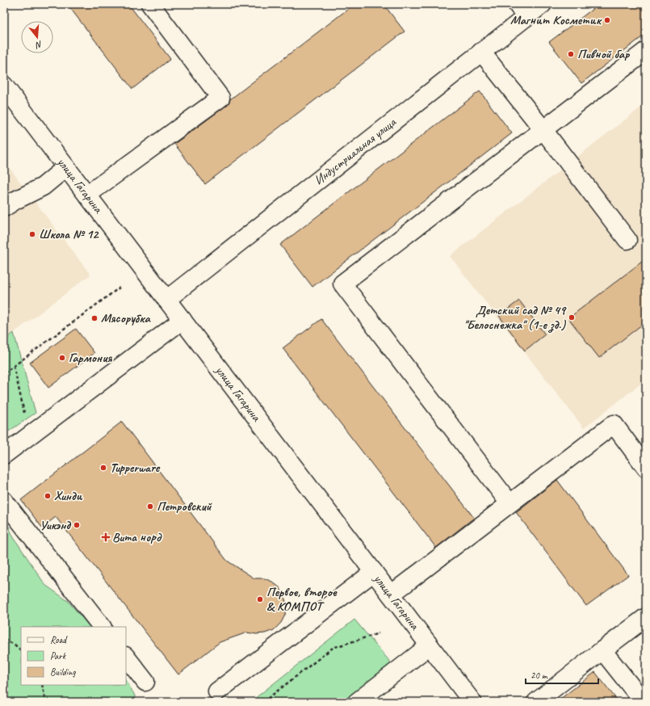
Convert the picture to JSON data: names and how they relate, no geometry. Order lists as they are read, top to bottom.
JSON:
{
  "streets": {
    "street": ["Индустриальная улица", "улица Гагарина"]
  },
  "crossings": [
    ["Индустриальная улица", "улица Гагарина"]
  ],
  "places": {
    "other": [
      "Магнит Косметик",
      "Пивной бар",
      "Школа № 12",
      "Детский сад № 49 \"Белоснежка\" (1-е зд.)",
      "Мясорубка",
      "Гармония",
      "Tupperware",
      "Хинди",
      "Петровский",
      "Уикэнд",
      "Первое, второе & КОМПОТ"
    ],
    "health": ["Вита норд"]
  },
  "legend": ["Road", "Park", "Building"],
  "scale_bar": "20 m",
  "north": "bottom"
}
